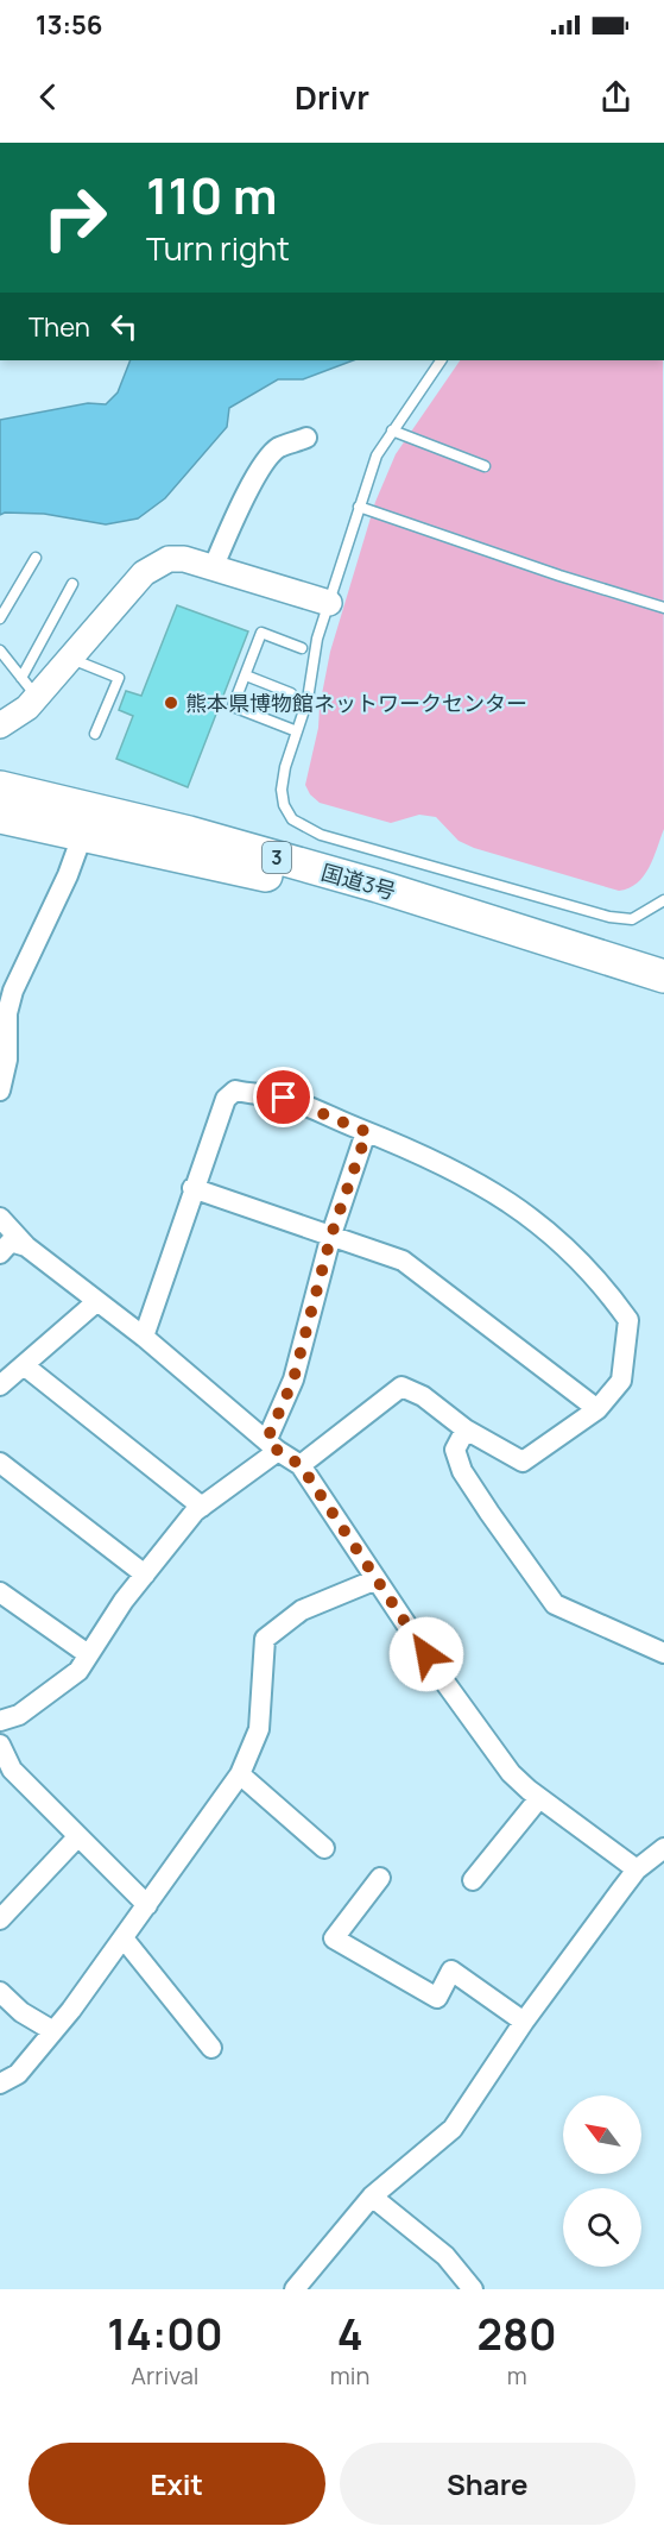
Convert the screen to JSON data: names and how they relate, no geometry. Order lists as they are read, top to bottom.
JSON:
{
  "streets": {
    "highway": ["3", "国道3号"]
  },
  "places": ["熊本県博物館ネットワークセンター"],
  "north": "top left",
  "page": {
    "status": "13:56",
    "header": "Drivr",
    "turn": ["110 m", "Turn right"],
    "then": "Then",
    "eta": [
      "14:00",
      "Arrival",
      "4",
      "min",
      "280",
      "m"
    ],
    "buttons": ["Exit", "Share"]
  }
}
